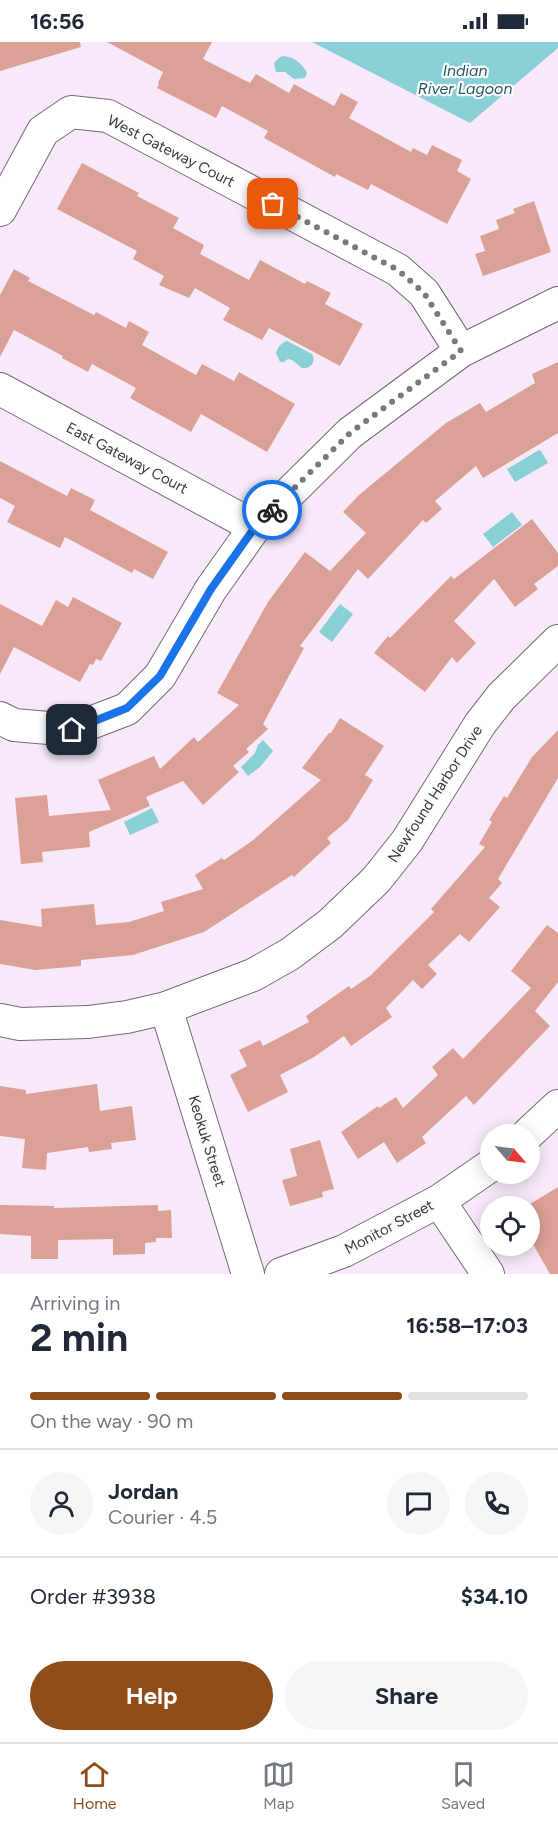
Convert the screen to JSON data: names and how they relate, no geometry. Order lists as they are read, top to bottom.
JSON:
{
  "streets": {
    "street": [
      "West Gateway Court",
      "East Gateway Court",
      "Newfound Harbor Drive",
      "Keokuk Street",
      "Monitor Street"
    ]
  },
  "crossings": [
    ["Newfound Harbor Drive", "Keokuk Street"]
  ],
  "water": ["Indian River Lagoon"],
  "north": "bottom right",
  "page": {
    "status": "16:56",
    "heading": ["2 min", "Arriving in", "16:58–17:03"],
    "panel": [
      "Jordan",
      "Courier · 4.5",
      "Order #3938",
      "$34.10"
    ],
    "bar": "On the way · 90 m",
    "buttons": ["Help", "Share"],
    "tabs": ["Home", "Map", "Saved"]
  }
}
